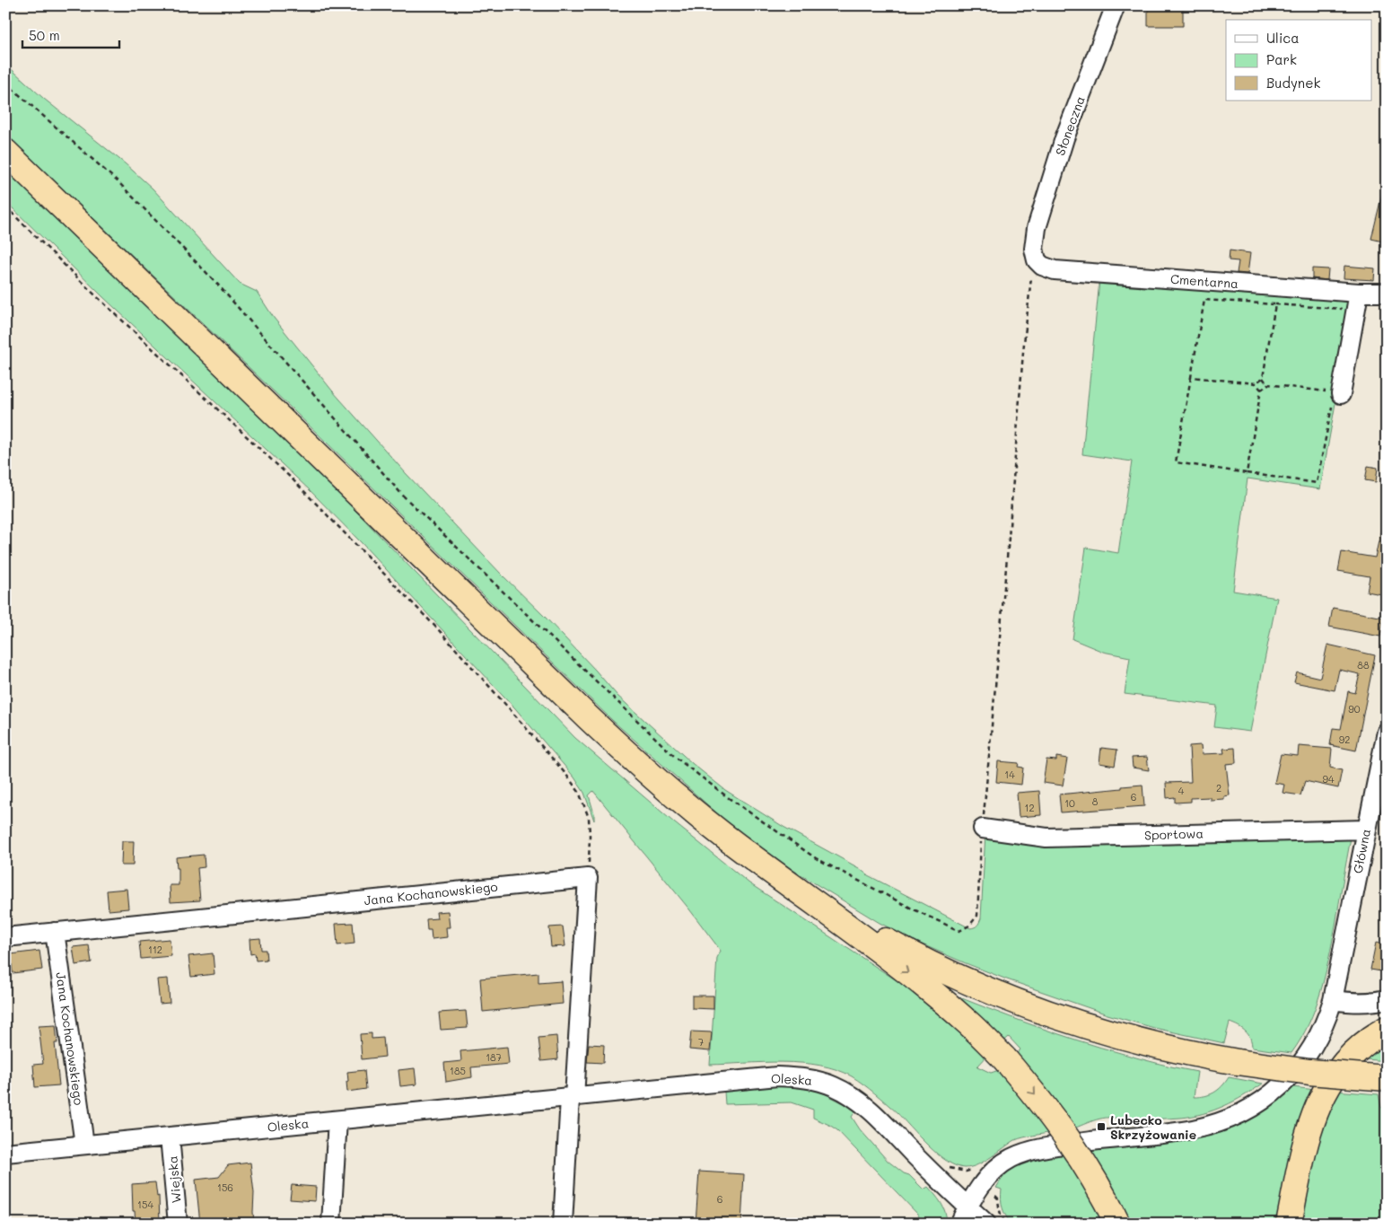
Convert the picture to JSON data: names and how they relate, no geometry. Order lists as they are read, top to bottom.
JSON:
{
  "streets": {
    "street": [
      "Słoneczna",
      "Cmentarna",
      "Sportowa",
      "Główna",
      "Jana Kochanowskiego",
      "Oleska",
      "Wiejska"
    ]
  },
  "crossings": [
    ["Słoneczna", "Cmentarna"],
    ["Sportowa", "Główna"],
    ["Główna", "Oleska"],
    ["Jana Kochanowskiego", "Oleska"],
    ["Oleska", "Wiejska"]
  ],
  "places": {
    "transit": ["Lubecko Skrzyżowanie"]
  },
  "house_numbers": [
    "88",
    "90",
    "92",
    "14",
    "94",
    "2",
    "4",
    "6",
    "8",
    "10",
    "12",
    "112",
    "7",
    "187",
    "185",
    "156",
    "6",
    "154"
  ],
  "legend": ["Ulica", "Park", "Budynek"],
  "scale_bar": "50 m"
}
